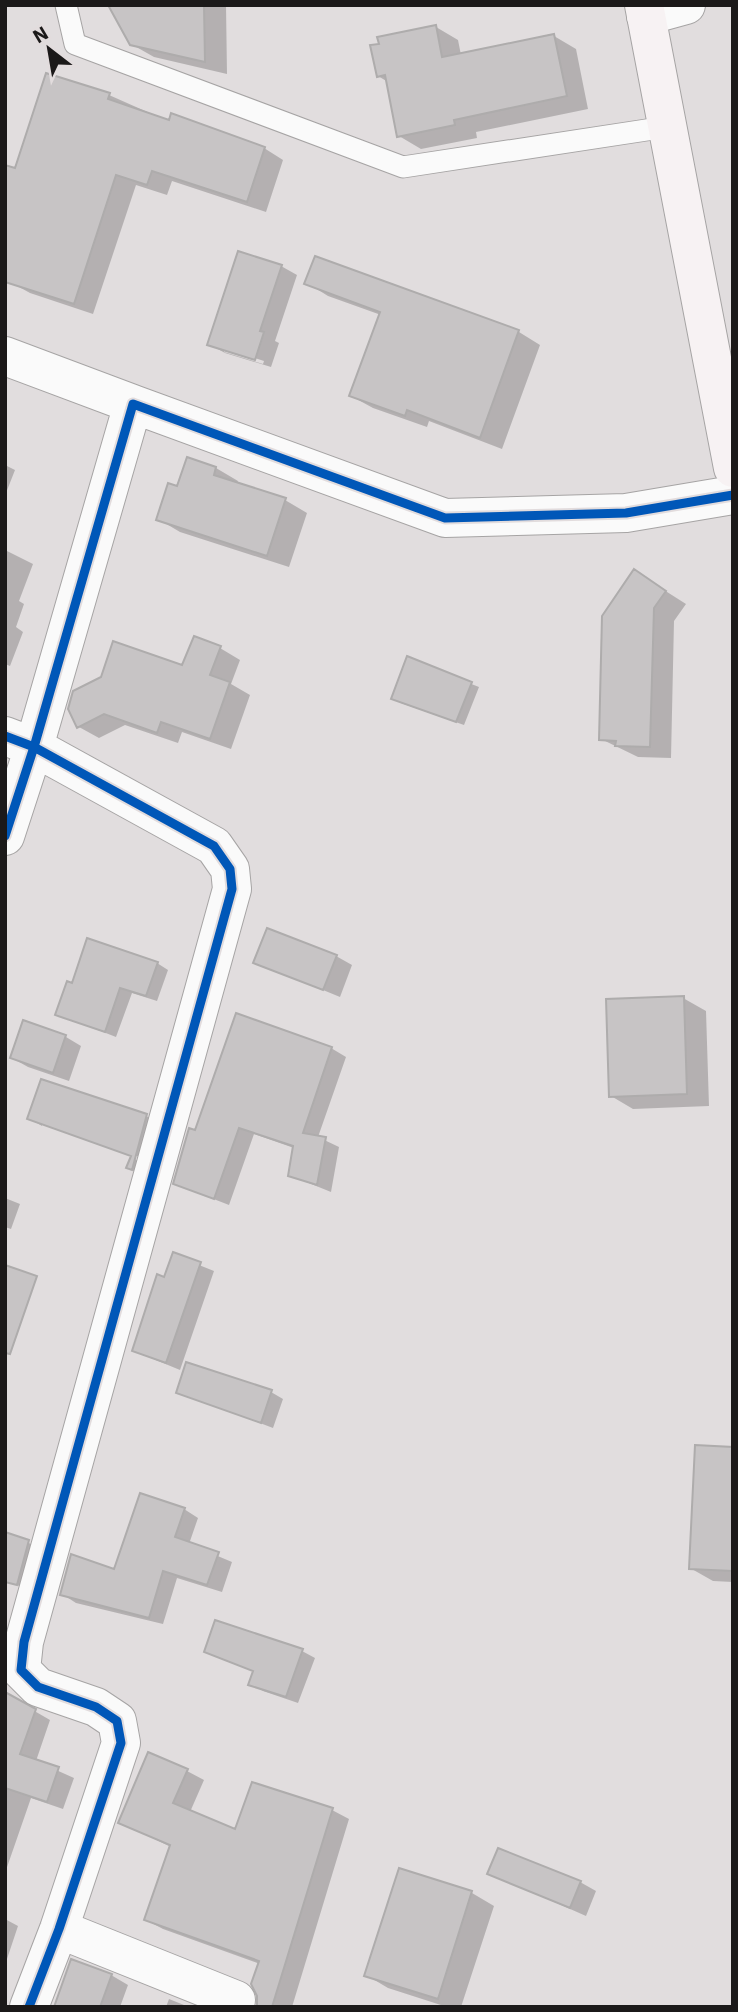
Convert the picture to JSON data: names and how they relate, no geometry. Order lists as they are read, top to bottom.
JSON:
{
  "north": "top left"
}
